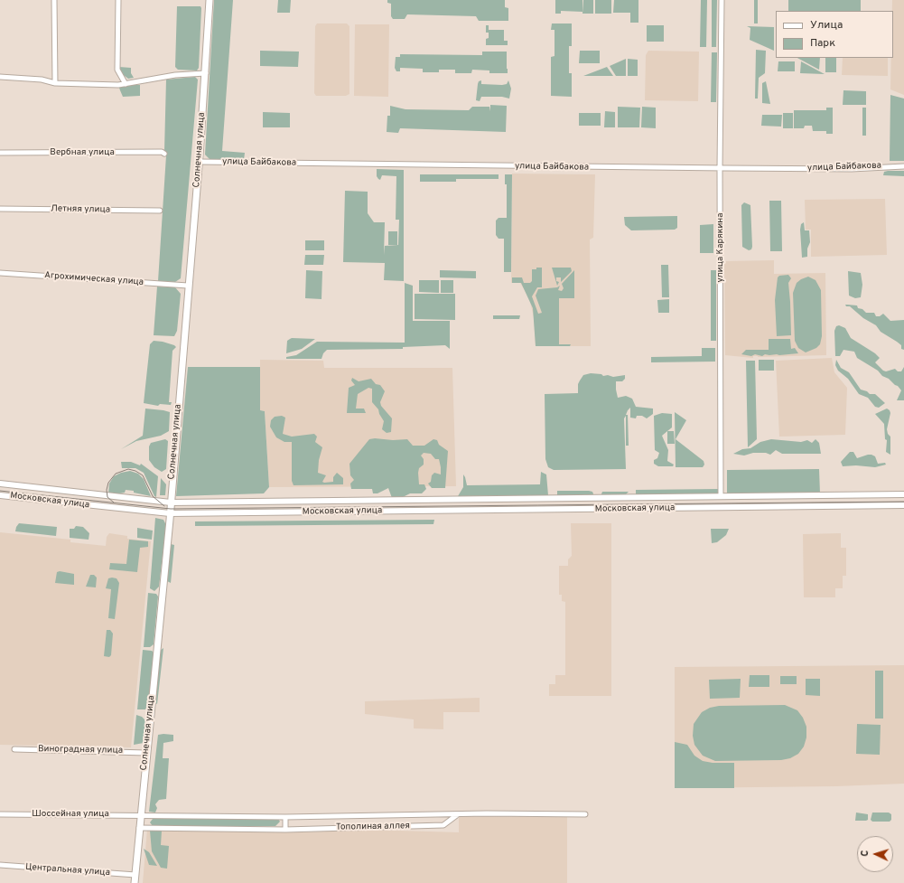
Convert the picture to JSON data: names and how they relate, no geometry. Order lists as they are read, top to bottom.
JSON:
{
  "streets": {
    "main road": ["Солнечная улица"],
    "street": [
      "Вербная улица",
      "улица Байбакова",
      "Летняя улица",
      "улица Карякина",
      "Агрохимическая улица",
      "Московская улица",
      "Виноградная улица",
      "Шоссейная улица",
      "Тополиная аллея",
      "Центральная улица"
    ]
  },
  "crossings": [
    ["Солнечная улица", "улица Байбакова"],
    ["Солнечная улица", "Агрохимическая улица"],
    ["Солнечная улица", "Московская улица"],
    ["Солнечная улица", "Виноградная улица"],
    ["Солнечная улица", "Шоссейная улица"],
    ["Солнечная улица", "Тополиная аллея"],
    ["Солнечная улица", "Центральная улица"],
    ["улица Байбакова", "улица Карякина"],
    ["улица Карякина", "Московская улица"],
    ["Шоссейная улица", "Тополиная аллея"]
  ],
  "legend": ["Улица", "Парк"],
  "north": "left"
}
